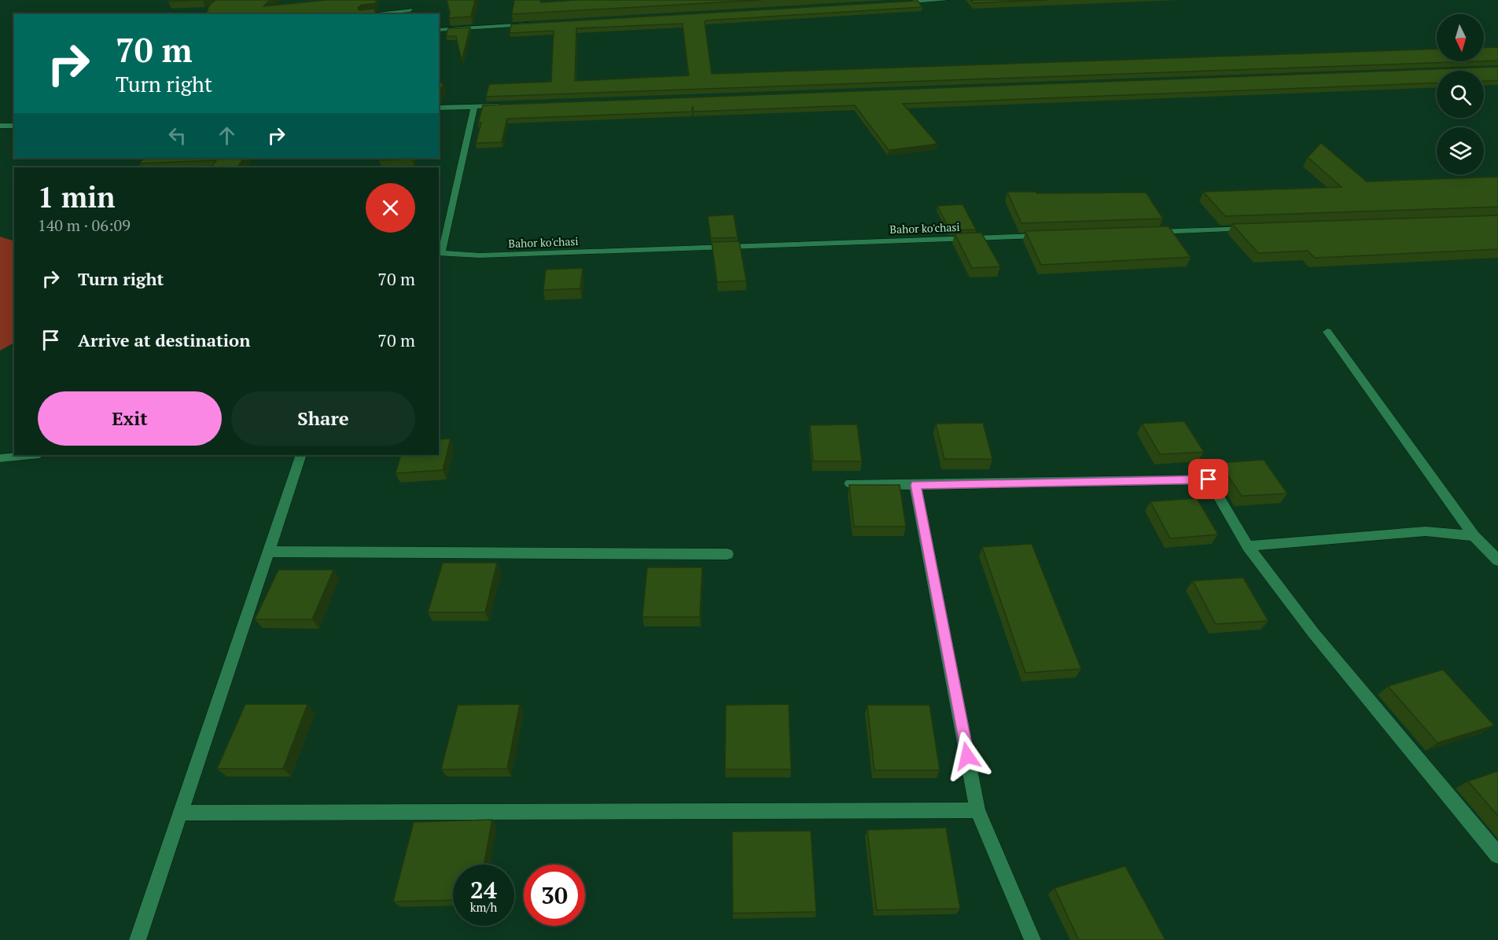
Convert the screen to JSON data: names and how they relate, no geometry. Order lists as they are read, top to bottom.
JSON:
{
  "streets": {
    "street": ["Bahor ko'chasi"]
  },
  "north": "bottom",
  "page": {
    "turn": ["70 m", "Turn right"],
    "heading": ["1 min", "140 m · 06:09"],
    "list": [
      {
        "name": "Turn right",
        "value": "70 m"
      },
      {
        "name": "Arrive at destination",
        "value": "70 m"
      }
    ],
    "buttons": ["Exit", "Share"],
    "speed": "24 km/h",
    "limit": "30"
  }
}
